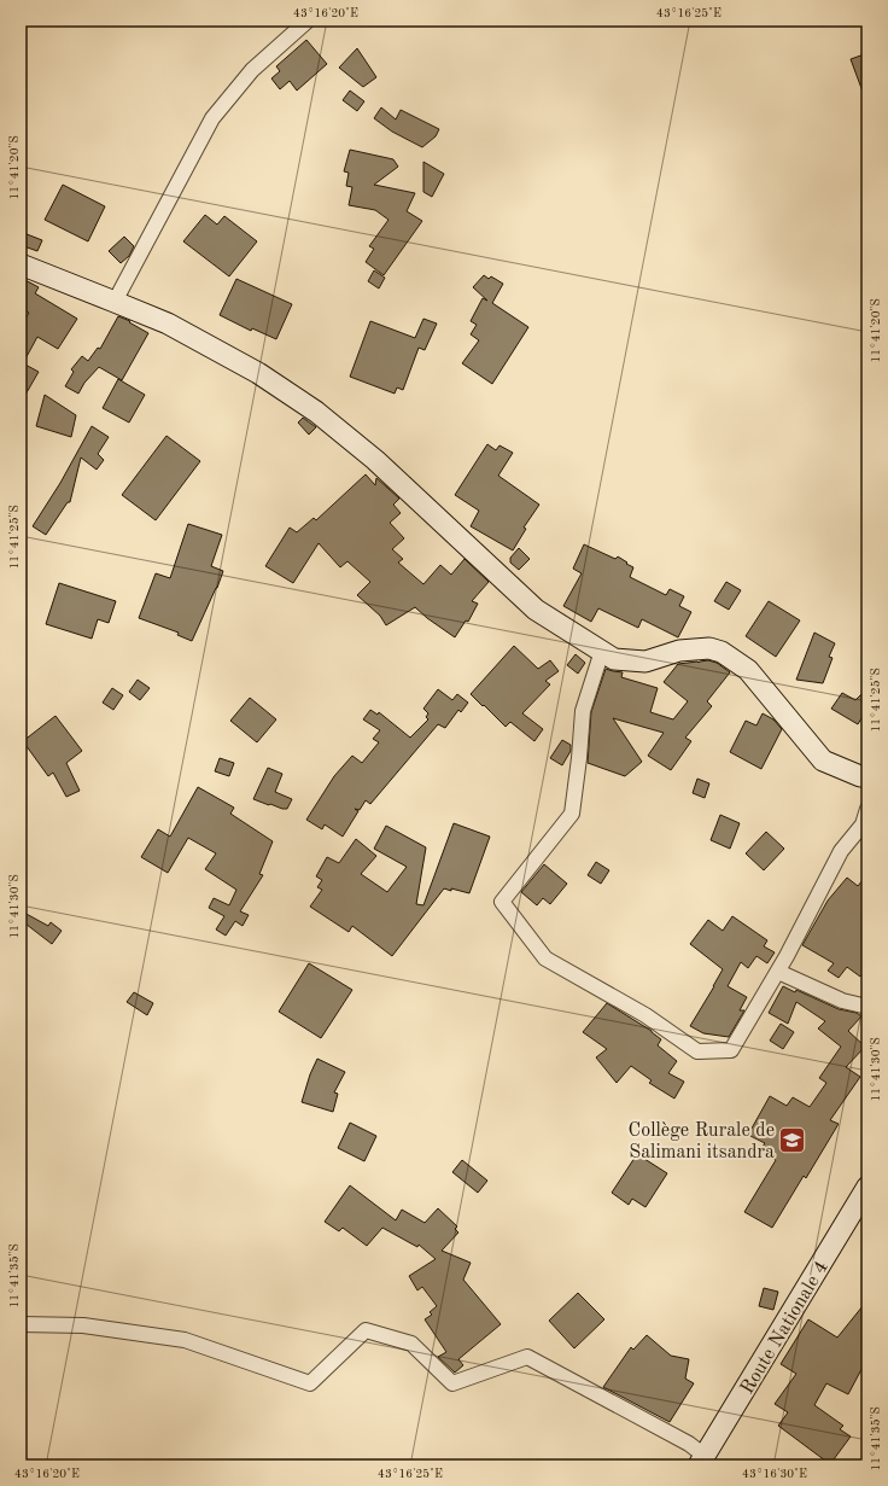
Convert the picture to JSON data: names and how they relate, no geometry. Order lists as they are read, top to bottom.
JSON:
{
  "streets": {
    "main road": ["Route Nationale 4"]
  },
  "places": {
    "school or university": ["Collège Rurale de Salimani itsandra"]
  },
  "coordinates": [
    "43°16'20\"E",
    "43°16'25\"E",
    "11°41'20\"S",
    "11°41'25\"S",
    "11°41'30\"S",
    "11°41'35\"S",
    "43°16'30\"E"
  ]
}
